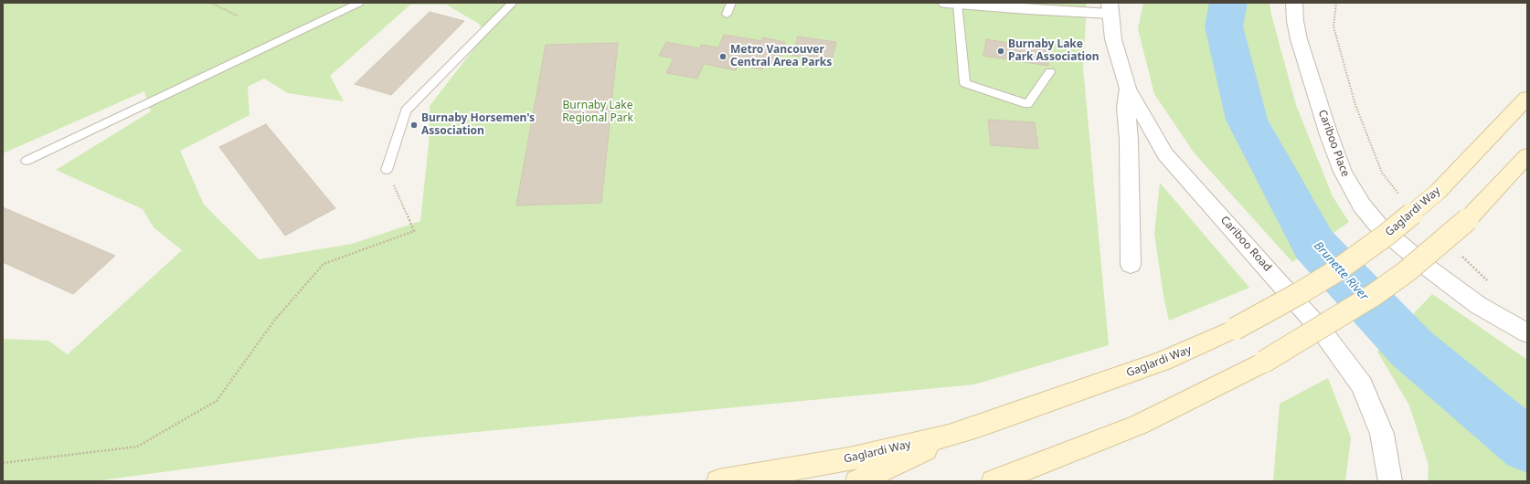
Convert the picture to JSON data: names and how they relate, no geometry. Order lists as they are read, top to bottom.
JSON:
{
  "streets": {
    "main road": ["Gaglardi Way"],
    "street": ["Cariboo Place", "Cariboo Road"]
  },
  "water": ["Brunette River"],
  "parks": ["Burnaby Lake Regional Park"],
  "places": ["Burnaby Lake Park Association", "Metro Vancouver Central Area Parks", "Burnaby Horsemen's Association"]
}
